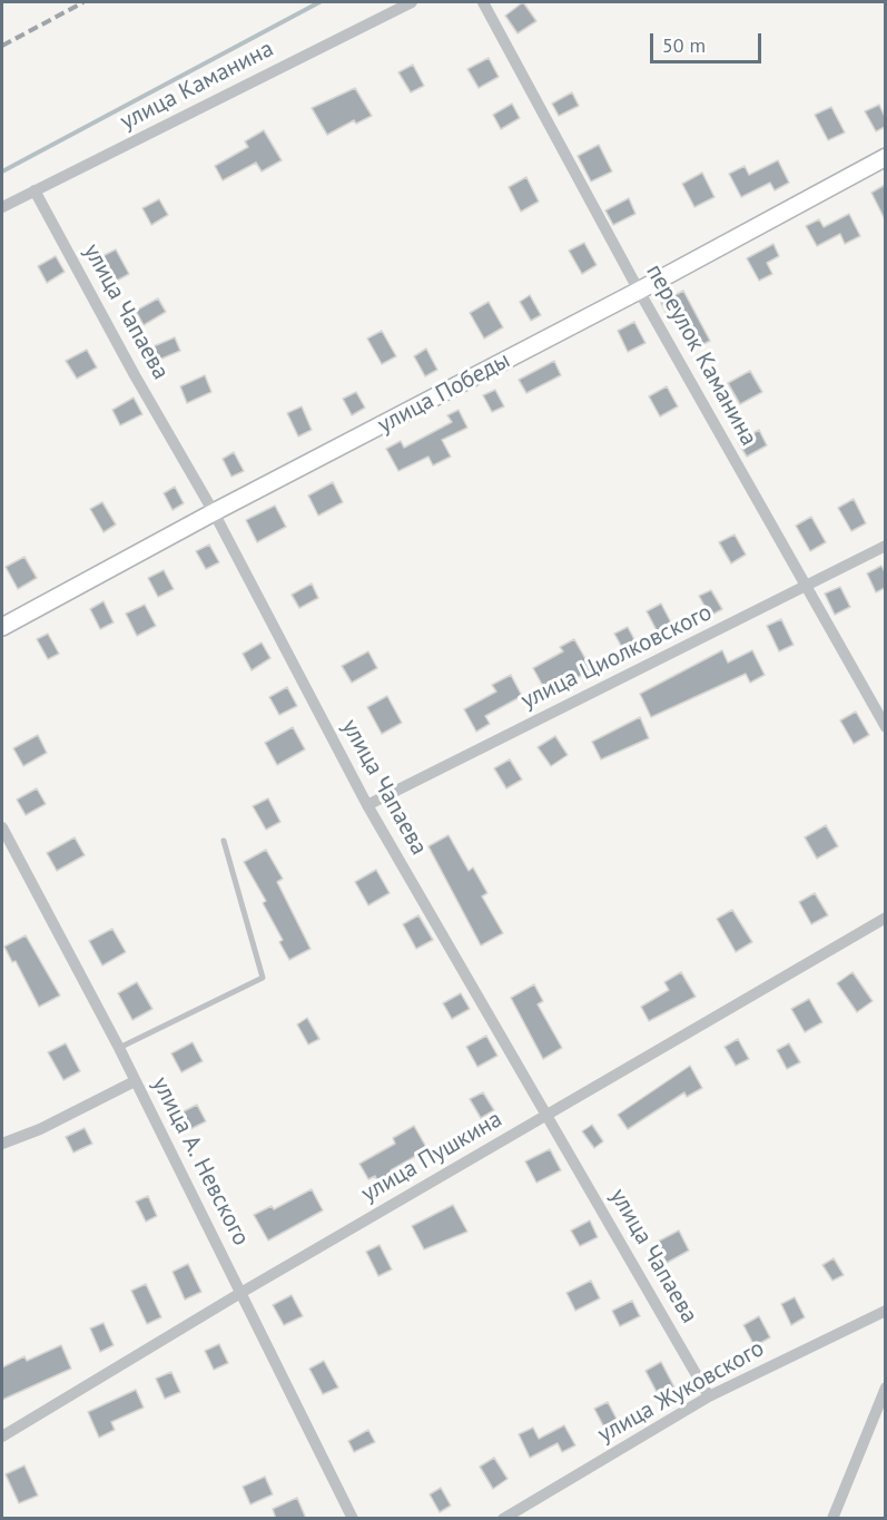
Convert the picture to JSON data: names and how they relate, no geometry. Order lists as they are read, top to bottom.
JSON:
{
  "streets": {
    "street": [
      "улица Каманина",
      "улица Чапаева",
      "переулок Каманина",
      "улица Победы",
      "улица Циолковского",
      "улица Пушкина",
      "улица А. Невского",
      "улица Жуковского"
    ]
  },
  "crossings": [
    ["улица Каманина", "улица Чапаева"],
    ["улица Чапаева", "улица Победы"],
    ["улица Чапаева", "улица Циолковского"],
    ["улица Чапаева", "улица Пушкина"],
    ["улица Чапаева", "улица Жуковского"],
    ["переулок Каманина", "улица Победы"],
    ["переулок Каманина", "улица Циолковского"],
    ["улица Пушкина", "улица А. Невского"]
  ],
  "scale_bar": "50 m"
}
